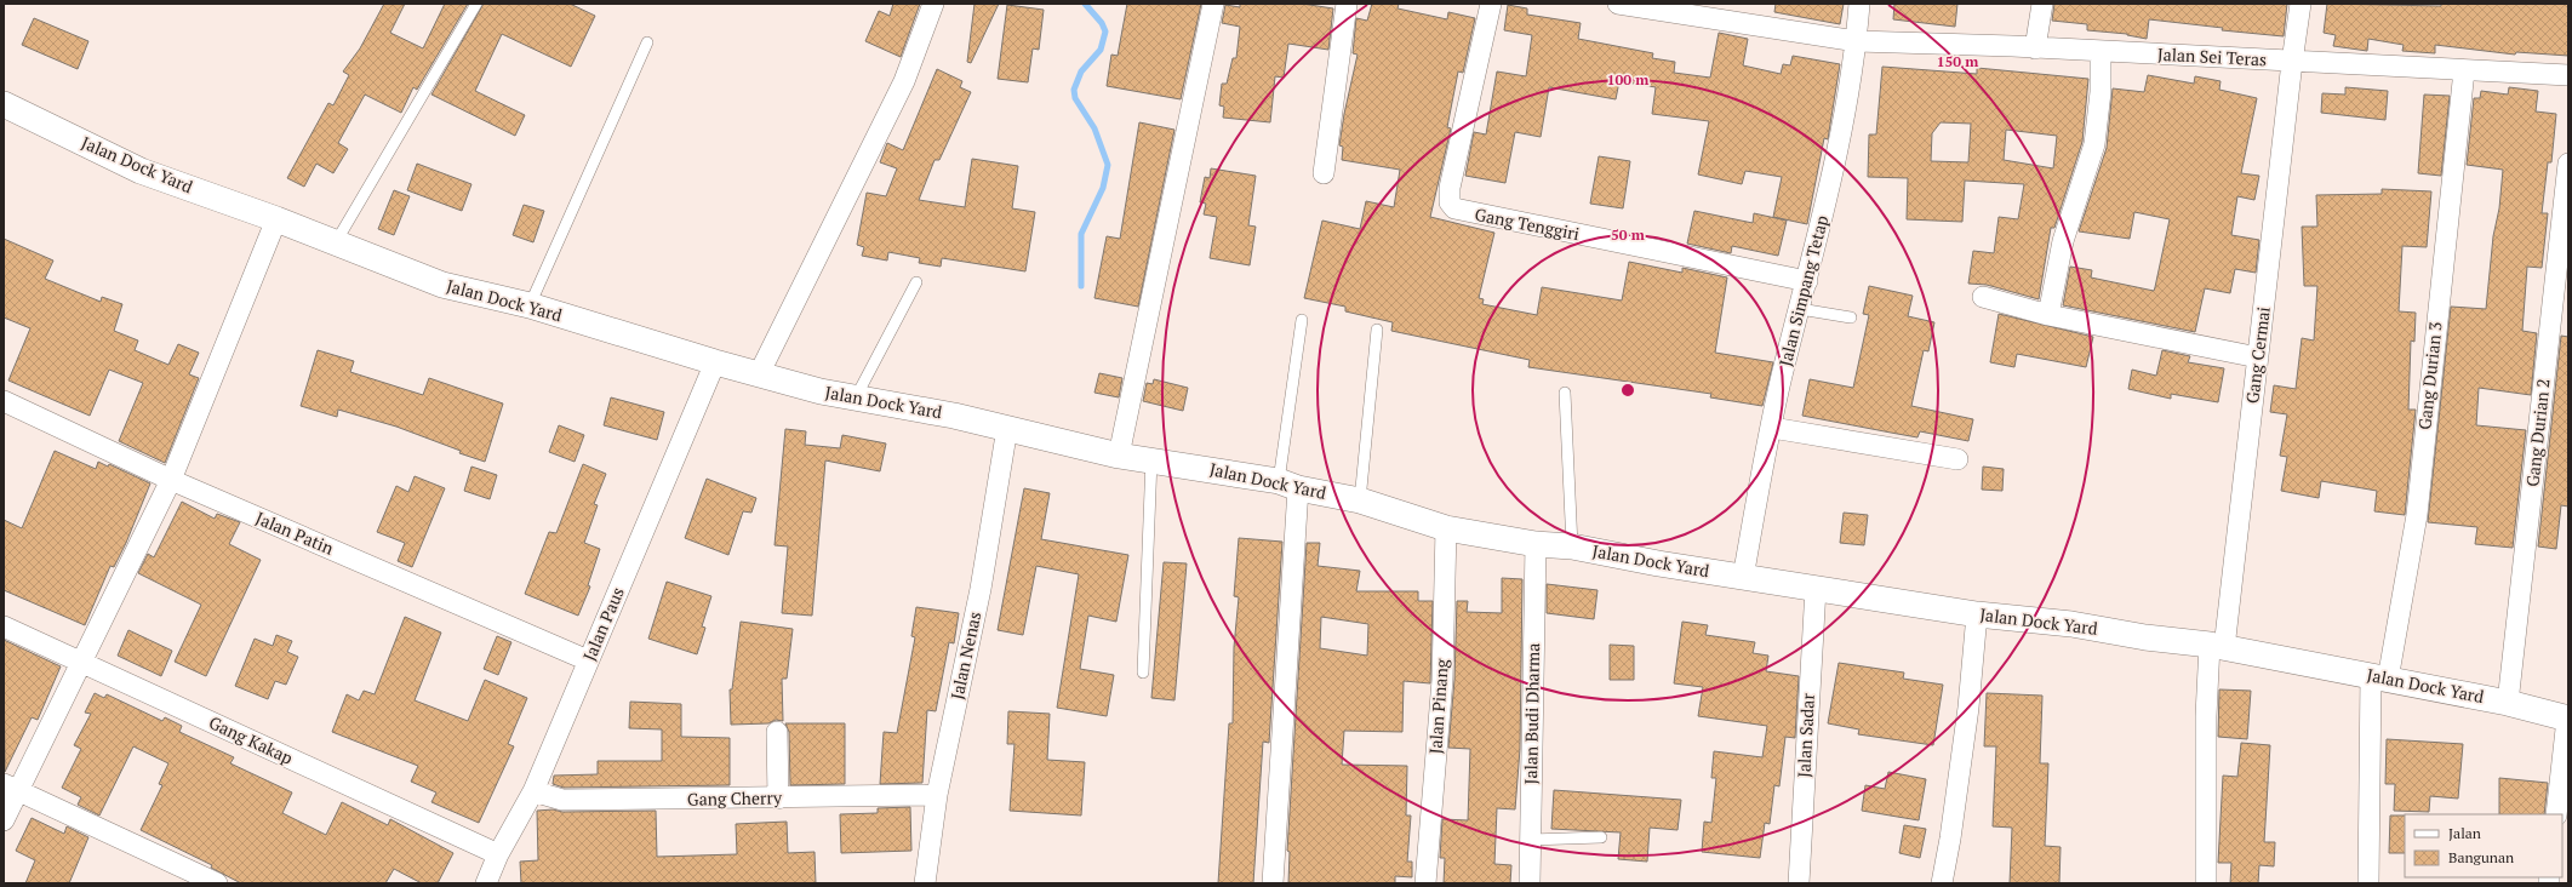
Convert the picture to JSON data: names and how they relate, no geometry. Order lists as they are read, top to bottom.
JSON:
{
  "streets": {
    "street": [
      "Jalan Sei Teras",
      "Jalan Dock Yard",
      "Gang Tenggiri",
      "Jalan Simpang Tetap",
      "Gang Cermai",
      "Gang Durian 3",
      "Gang Durian 2",
      "Jalan Patin",
      "Jalan Paus",
      "Jalan Nenas",
      "Jalan Pinang",
      "Jalan Budi Dharma",
      "Jalan Sadar",
      "Gang Kakap",
      "Gang Cherry"
    ]
  },
  "crossings": [
    ["Jalan Sei Teras", "Jalan Simpang Tetap"],
    ["Jalan Sei Teras", "Gang Cermai"],
    ["Jalan Sei Teras", "Gang Durian 3"],
    ["Jalan Dock Yard", "Jalan Simpang Tetap"],
    ["Jalan Dock Yard", "Gang Cermai"],
    ["Jalan Dock Yard", "Gang Durian 3"],
    ["Jalan Dock Yard", "Gang Durian 2"],
    ["Jalan Dock Yard", "Jalan Paus"],
    ["Jalan Dock Yard", "Jalan Nenas"],
    ["Jalan Dock Yard", "Jalan Pinang"],
    ["Jalan Dock Yard", "Jalan Budi Dharma"],
    ["Jalan Dock Yard", "Jalan Sadar"],
    ["Gang Tenggiri", "Jalan Simpang Tetap"],
    ["Jalan Patin", "Jalan Paus"],
    ["Jalan Paus", "Gang Kakap"],
    ["Jalan Paus", "Gang Cherry"],
    ["Jalan Nenas", "Gang Cherry"]
  ],
  "legend": ["Jalan", "Bangunan"],
  "rings": ["150 m", "100 m", "50 m"]
}
